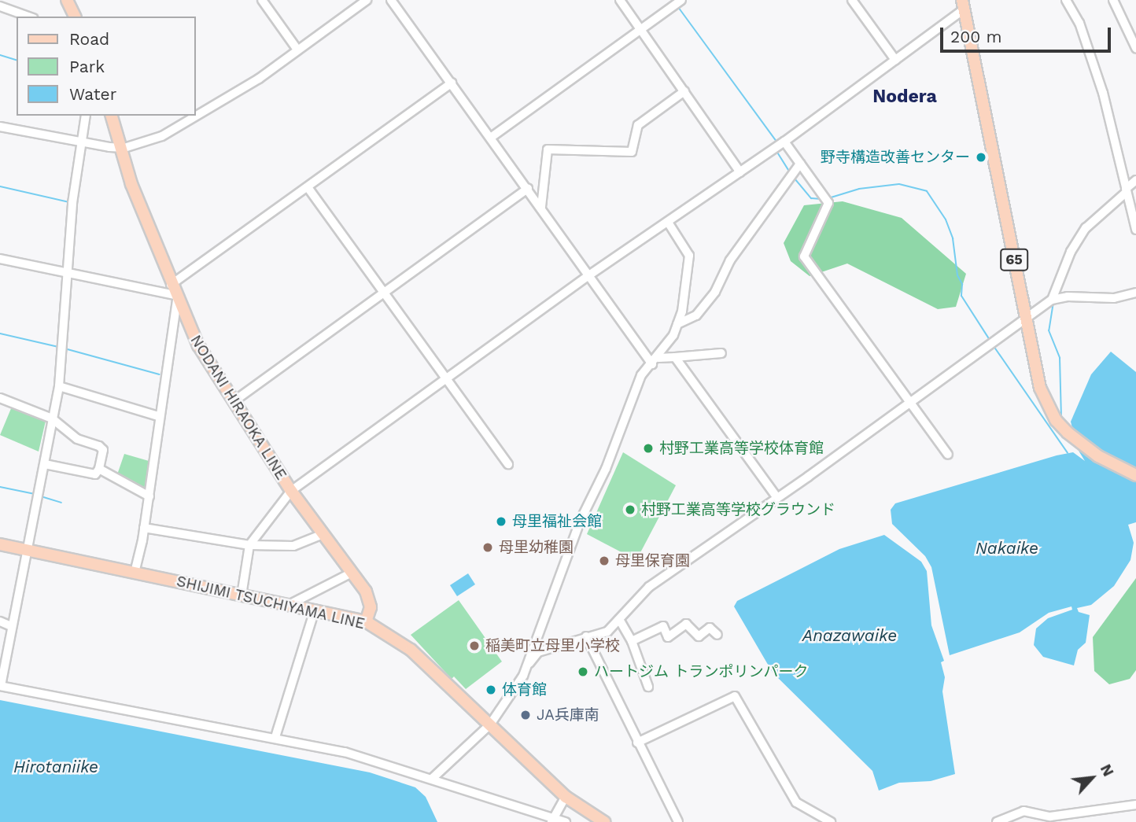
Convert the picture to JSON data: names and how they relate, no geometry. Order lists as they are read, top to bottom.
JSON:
{
  "streets": {
    "main road": ["65", "NODANI HIRAOKA LINE", "SHIJIMI TSUCHIYAMA LINE"]
  },
  "crossings": [
    ["NODANI HIRAOKA LINE", "SHIJIMI TSUCHIYAMA LINE"]
  ],
  "districts": ["Nodera"],
  "water": ["Nakaike", "Anazawaike", "Hirotaniike"],
  "places": [
    "野寺構造改善センター",
    "村野工業高等学校体育館",
    "村野工業高等学校グラウンド",
    "母里福祉会館",
    "母里幼稚園",
    "母里保育園",
    "稲美町立母里小学校",
    "ハートジム トランポリンパーク",
    "体育館",
    "JA兵庫南"
  ],
  "legend": ["Road", "Park", "Water"],
  "scale_bar": "200 m",
  "north": "top right"
}
